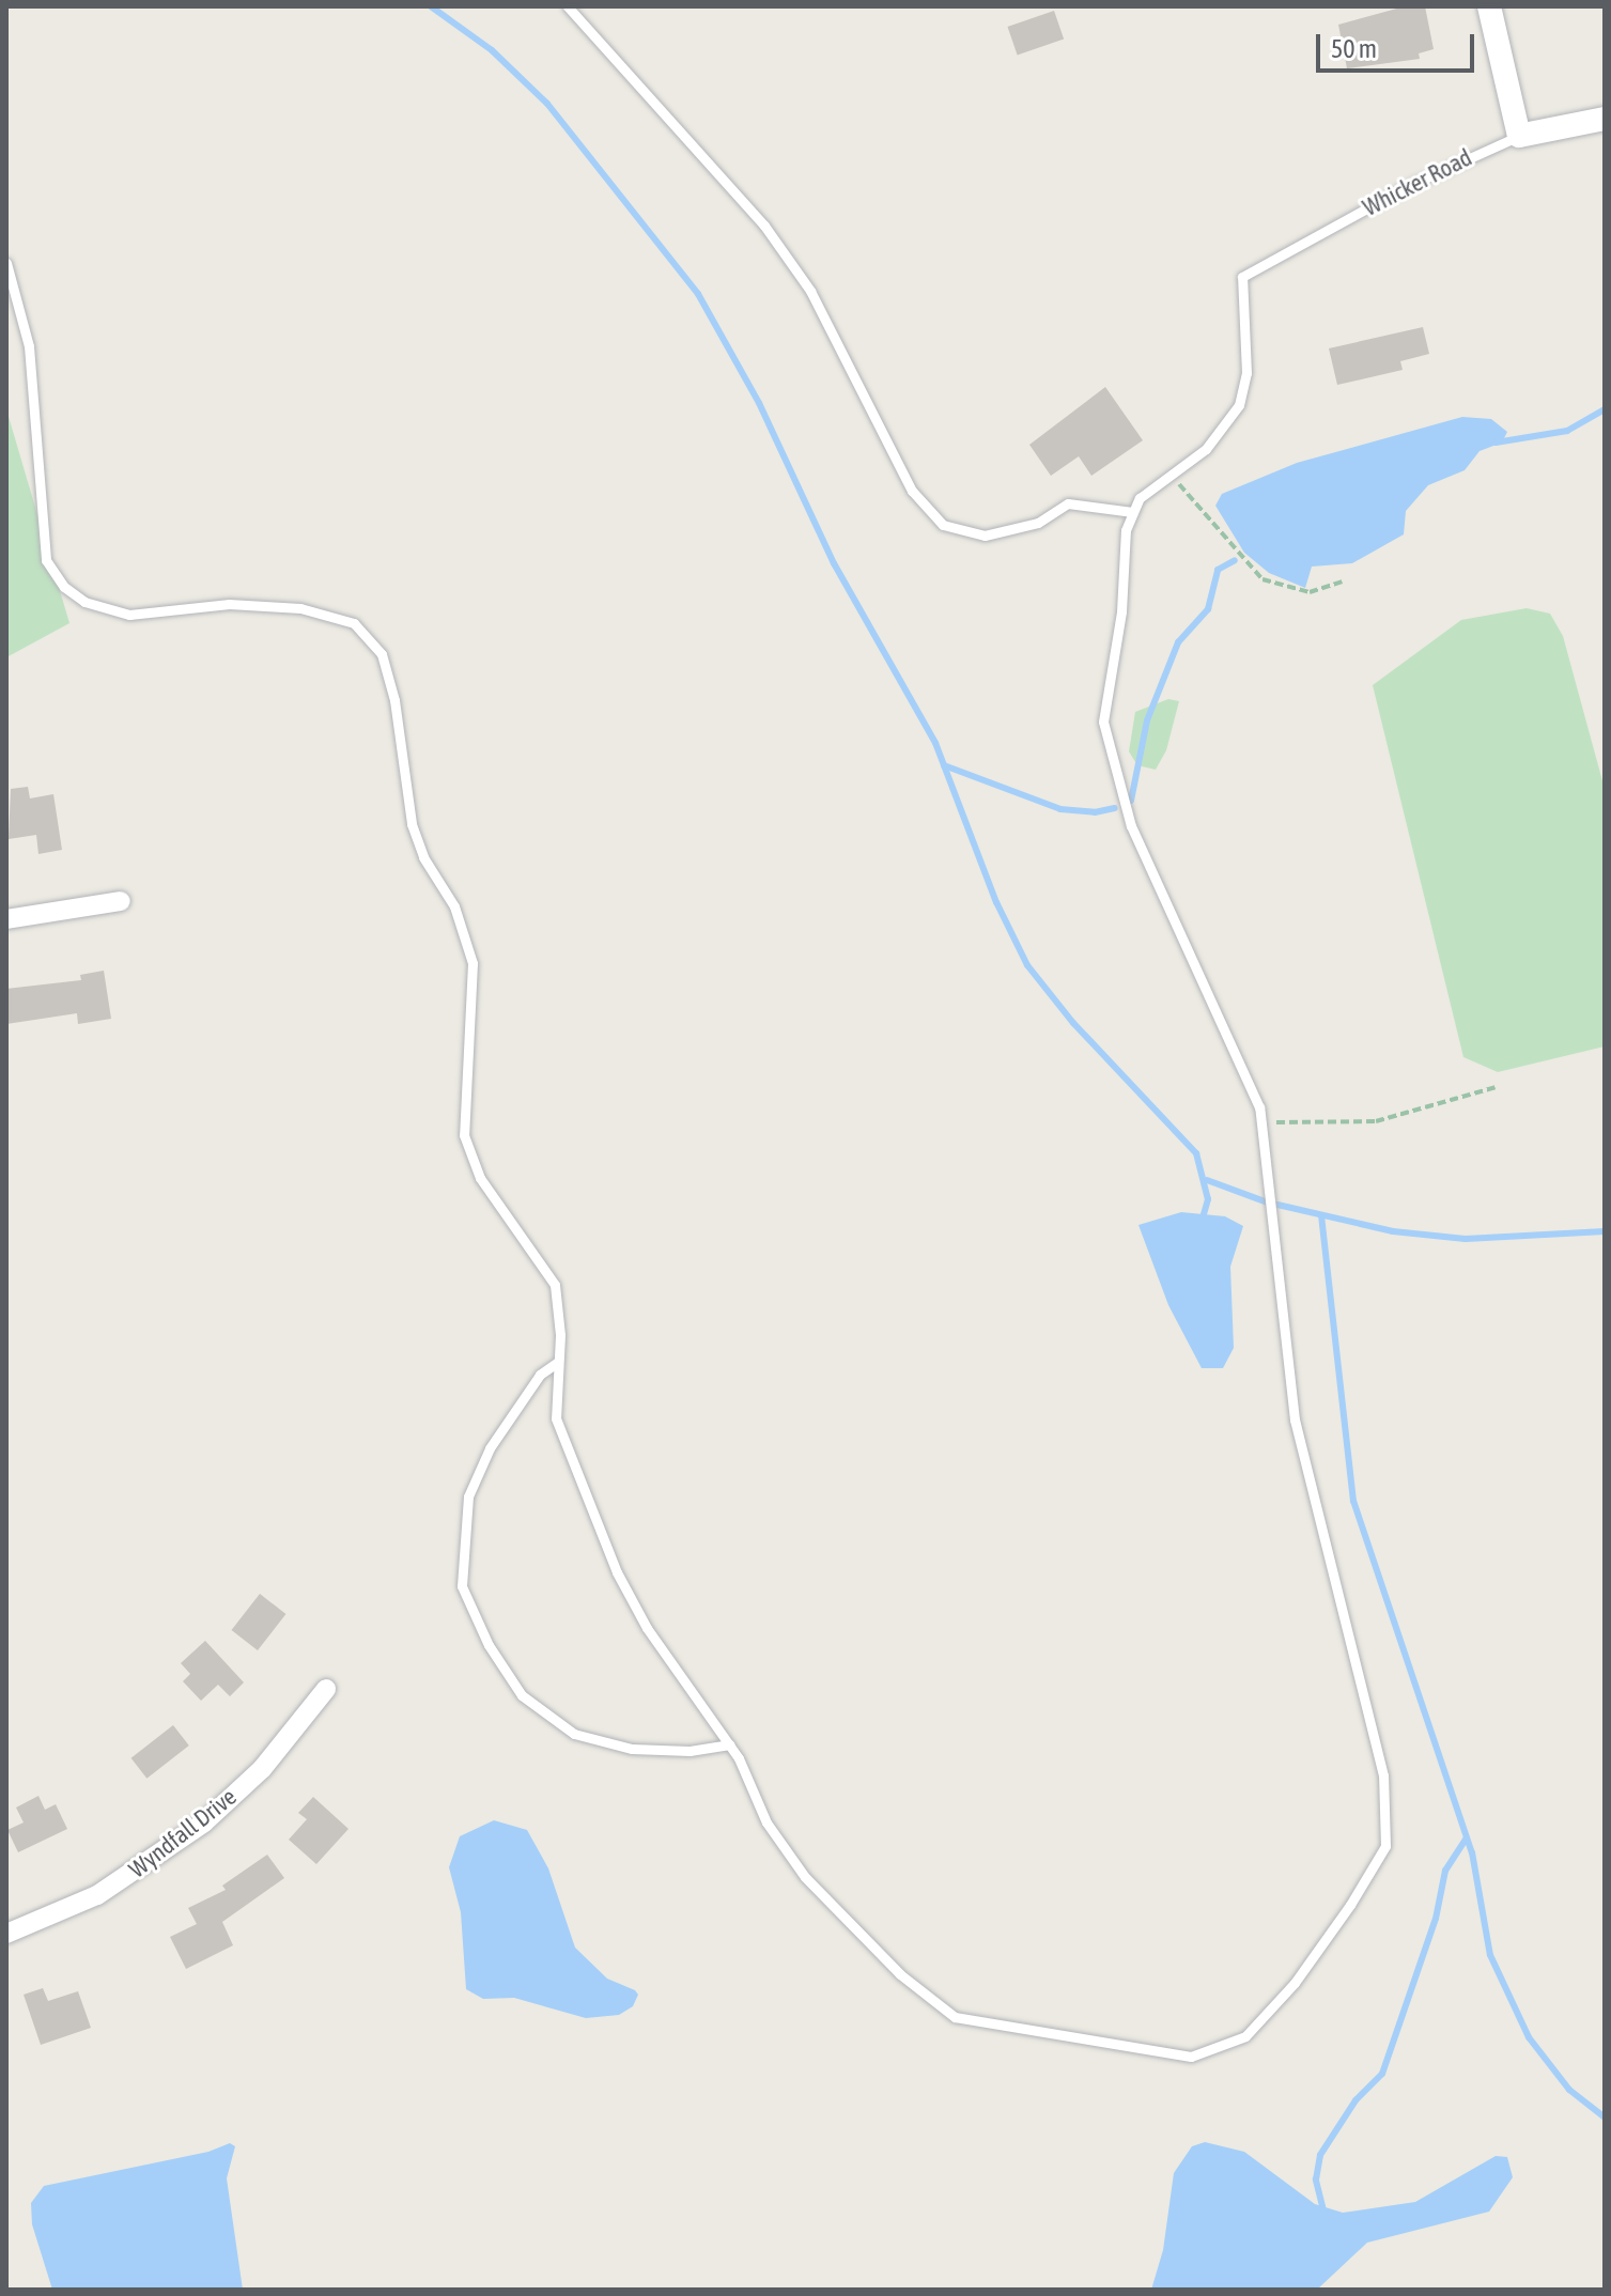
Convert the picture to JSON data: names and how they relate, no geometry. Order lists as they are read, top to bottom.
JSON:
{
  "streets": {
    "street": ["Whicker Road", "Wyndfall Drive"]
  },
  "scale_bar": "50 m"
}
